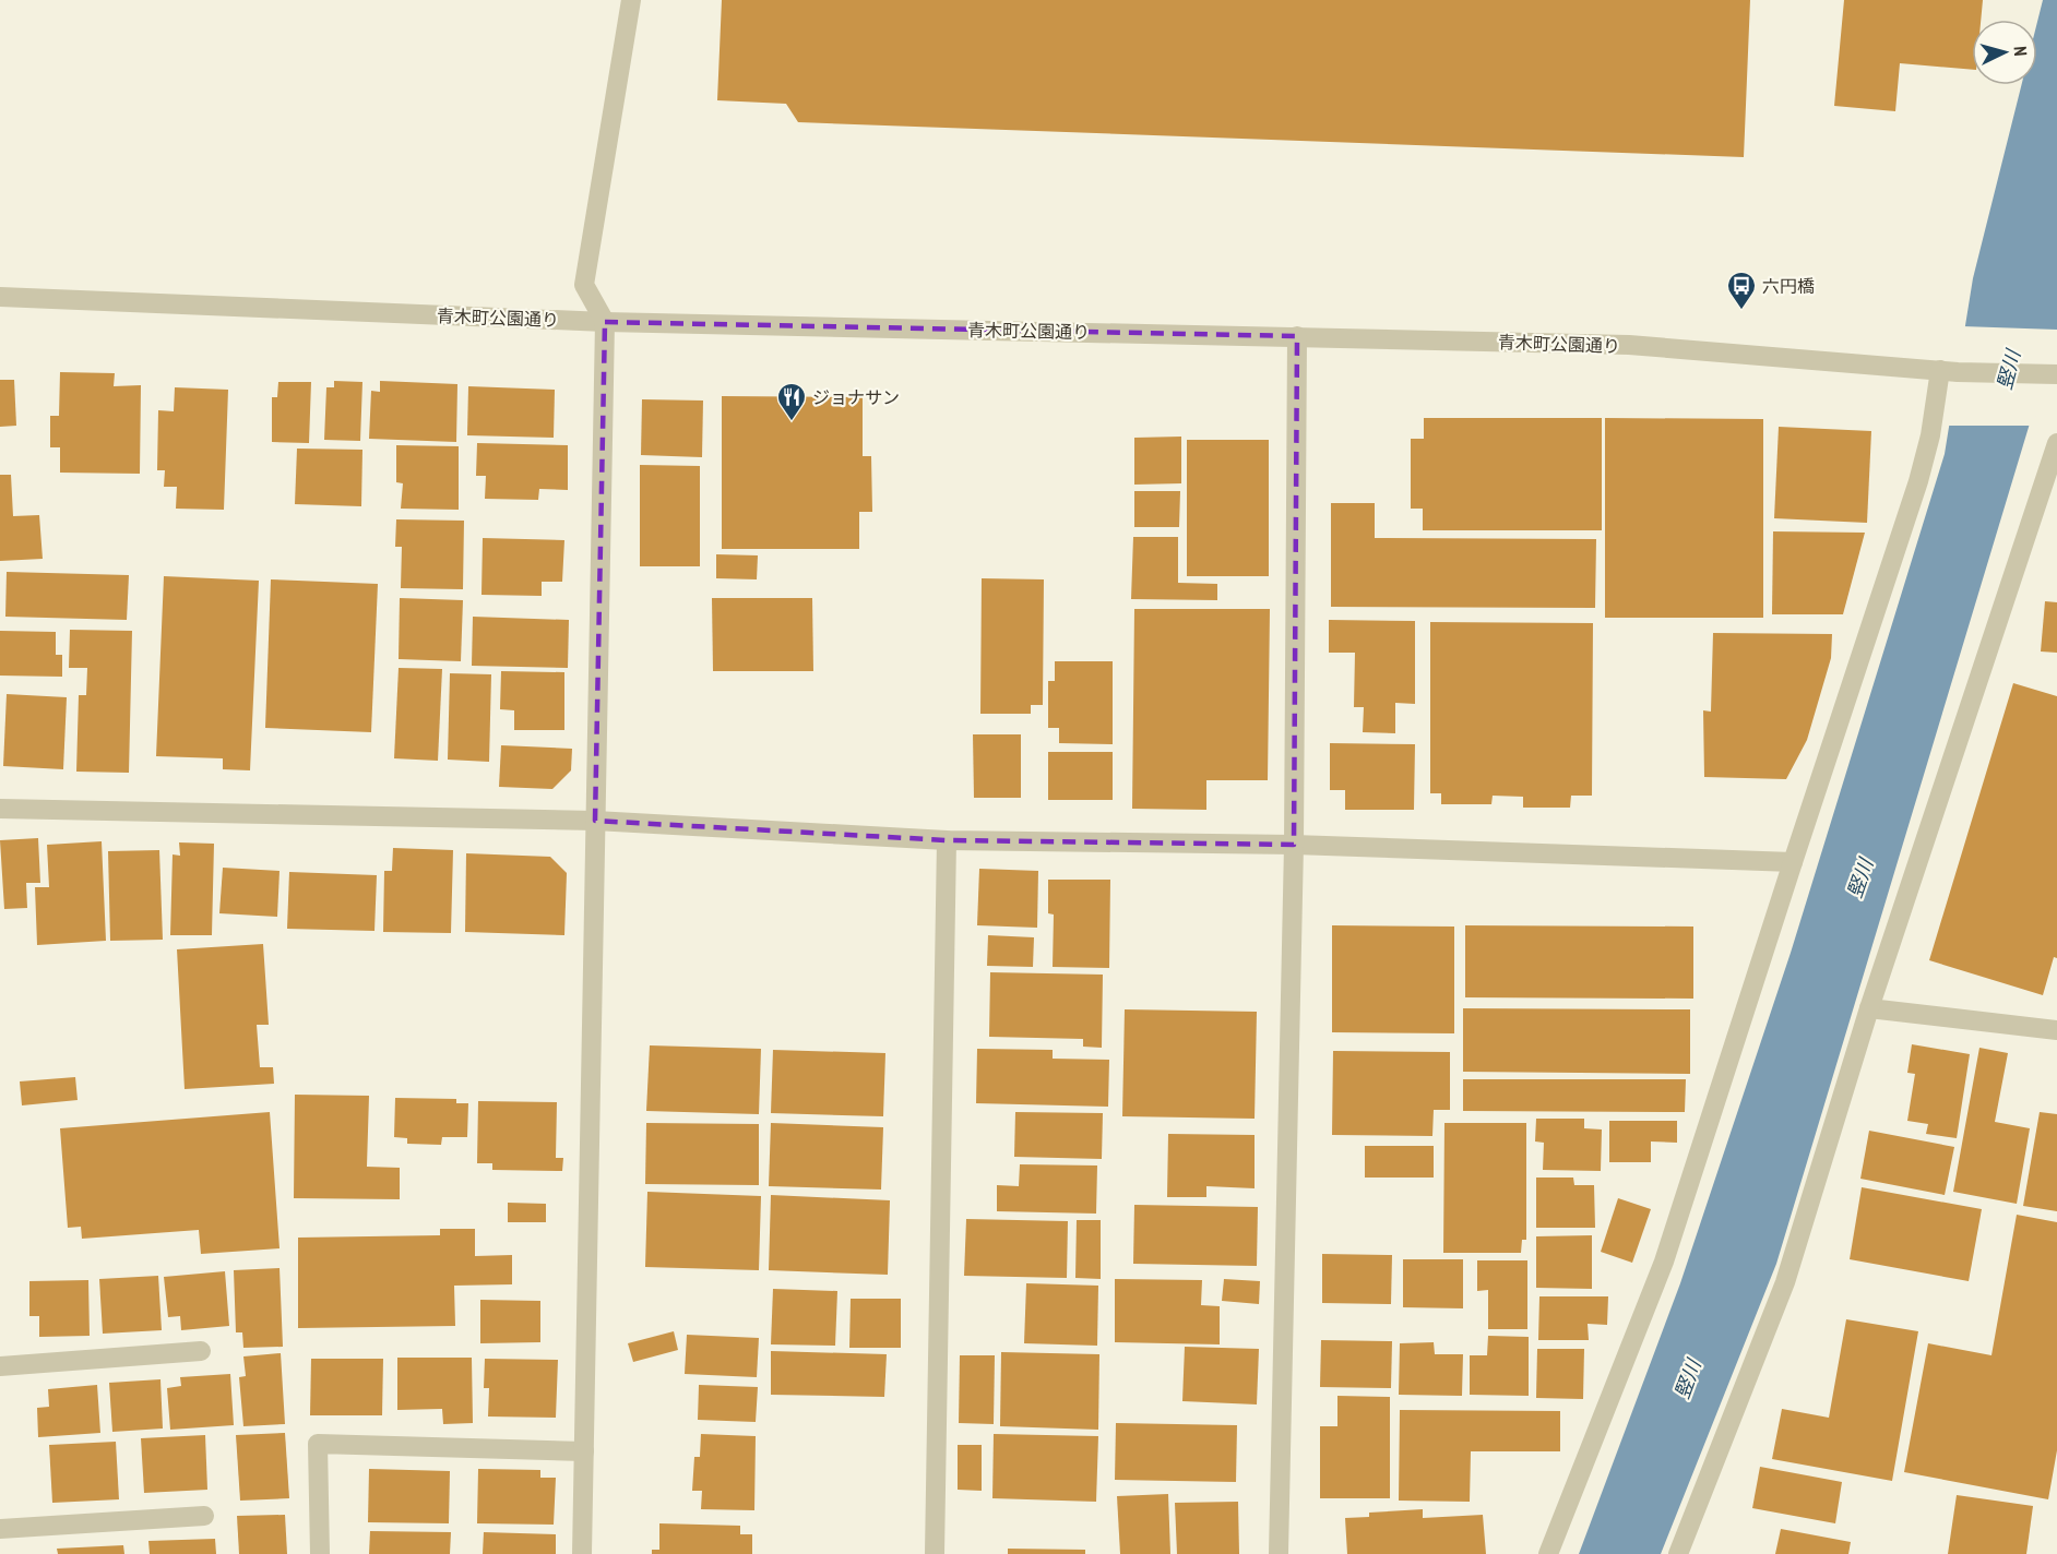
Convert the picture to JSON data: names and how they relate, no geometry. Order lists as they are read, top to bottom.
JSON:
{
  "streets": {
    "street": ["青木町公園通り"]
  },
  "water": ["竪川"],
  "places": {
    "bus stop": ["六円橋"],
    "restaurant": ["ジョナサン"]
  },
  "north": "right"
}
